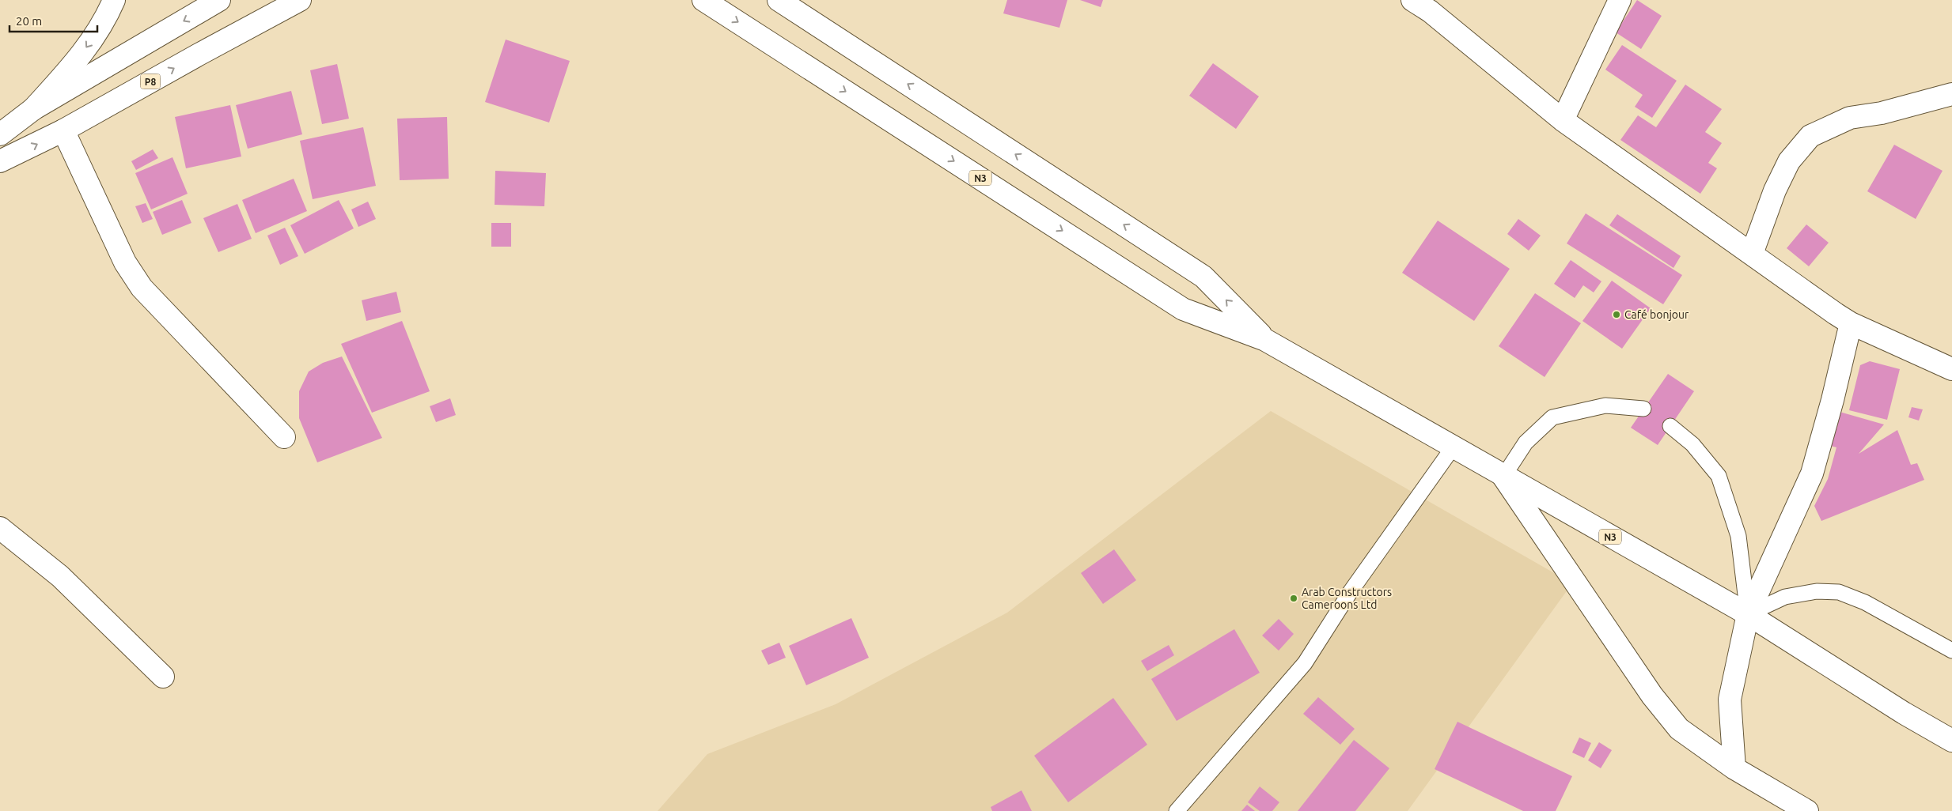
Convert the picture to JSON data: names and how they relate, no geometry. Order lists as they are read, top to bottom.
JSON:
{
  "streets": {
    "main road": ["P8", "N3"]
  },
  "places": ["Café bonjour", "Arab Constructors Cameroons Ltd"],
  "scale_bar": "20 m"
}
